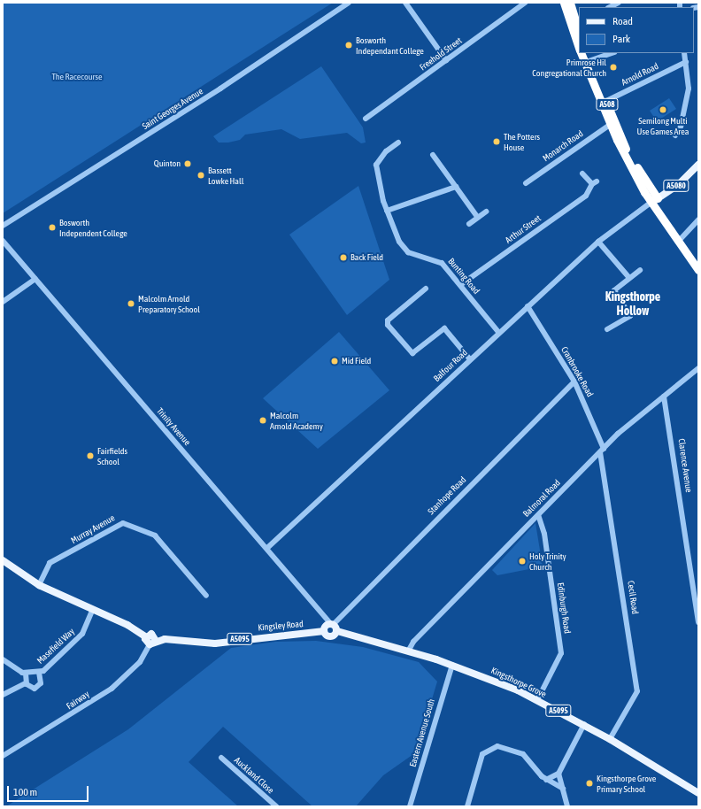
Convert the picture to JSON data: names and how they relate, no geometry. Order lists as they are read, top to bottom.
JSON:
{
  "streets": {
    "highway": ["A508"],
    "main road": [
      "A5080",
      "Kingsley Road",
      "A5095",
      "Kingsthorpe Grove"
    ],
    "street": [
      "Freehold Street",
      "Arnold Road",
      "Saint Georges Avenue",
      "Monarch Road",
      "Arthur Street",
      "Bunting Road",
      "Balfour Road",
      "Cranbrooke Road",
      "Trinity Avenue",
      "Clarence Avenue",
      "Stanhope Road",
      "Balmoral Road",
      "Murray Avenue",
      "Cecil Road",
      "Edinburgh Road",
      "Masefield Way",
      "Fairway",
      "Eastern Avenue South",
      "Auckland Close"
    ]
  },
  "crossings": [
    ["Arnold Road", "A508"],
    ["A508", "Monarch Road"],
    ["A508", "A5080"],
    ["A508", "Balfour Road"],
    ["A5080", "Balfour Road"],
    ["Arthur Street", "Bunting Road"],
    ["Bunting Road", "Balfour Road"],
    ["Balfour Road", "Cranbrooke Road"],
    ["Balfour Road", "Trinity Avenue"],
    ["Cranbrooke Road", "Stanhope Road"],
    ["Cranbrooke Road", "Balmoral Road"],
    ["Cranbrooke Road", "Cecil Road"],
    ["Trinity Avenue", "Stanhope Road"],
    ["Clarence Avenue", "Balmoral Road"],
    ["Balmoral Road", "Cecil Road"],
    ["Balmoral Road", "Edinburgh Road"],
    ["Balmoral Road", "Kingsthorpe Grove"],
    ["Murray Avenue", "Kingsley Road"],
    ["Cecil Road", "Kingsthorpe Grove"],
    ["Edinburgh Road", "Kingsthorpe Grove"],
    ["Kingsley Road", "Masefield Way"],
    ["Kingsley Road", "Kingsthorpe Grove"],
    ["Kingsley Road", "Fairway"],
    ["Kingsthorpe Grove", "Eastern Avenue South"]
  ],
  "districts": ["Kingsthorpe Hollow"],
  "parks": ["The Racecourse"],
  "places": [
    "Bosworth Independant College",
    "Primrose Hil Congregational Church",
    "Semilong Multi Use Games Area",
    "The Potters House",
    "Quinton",
    "Bassett Lowke Hall",
    "Bosworth Independent College",
    "Back Field",
    "Malcolm Arnold Preparatory School",
    "Mid Field",
    "Malcolm Arnold Academy",
    "Fairfields School",
    "Holy Trinity Church",
    "Kingsthorpe Grove Primary School"
  ],
  "legend": ["Road", "Park"],
  "scale_bar": "100 m"
}
